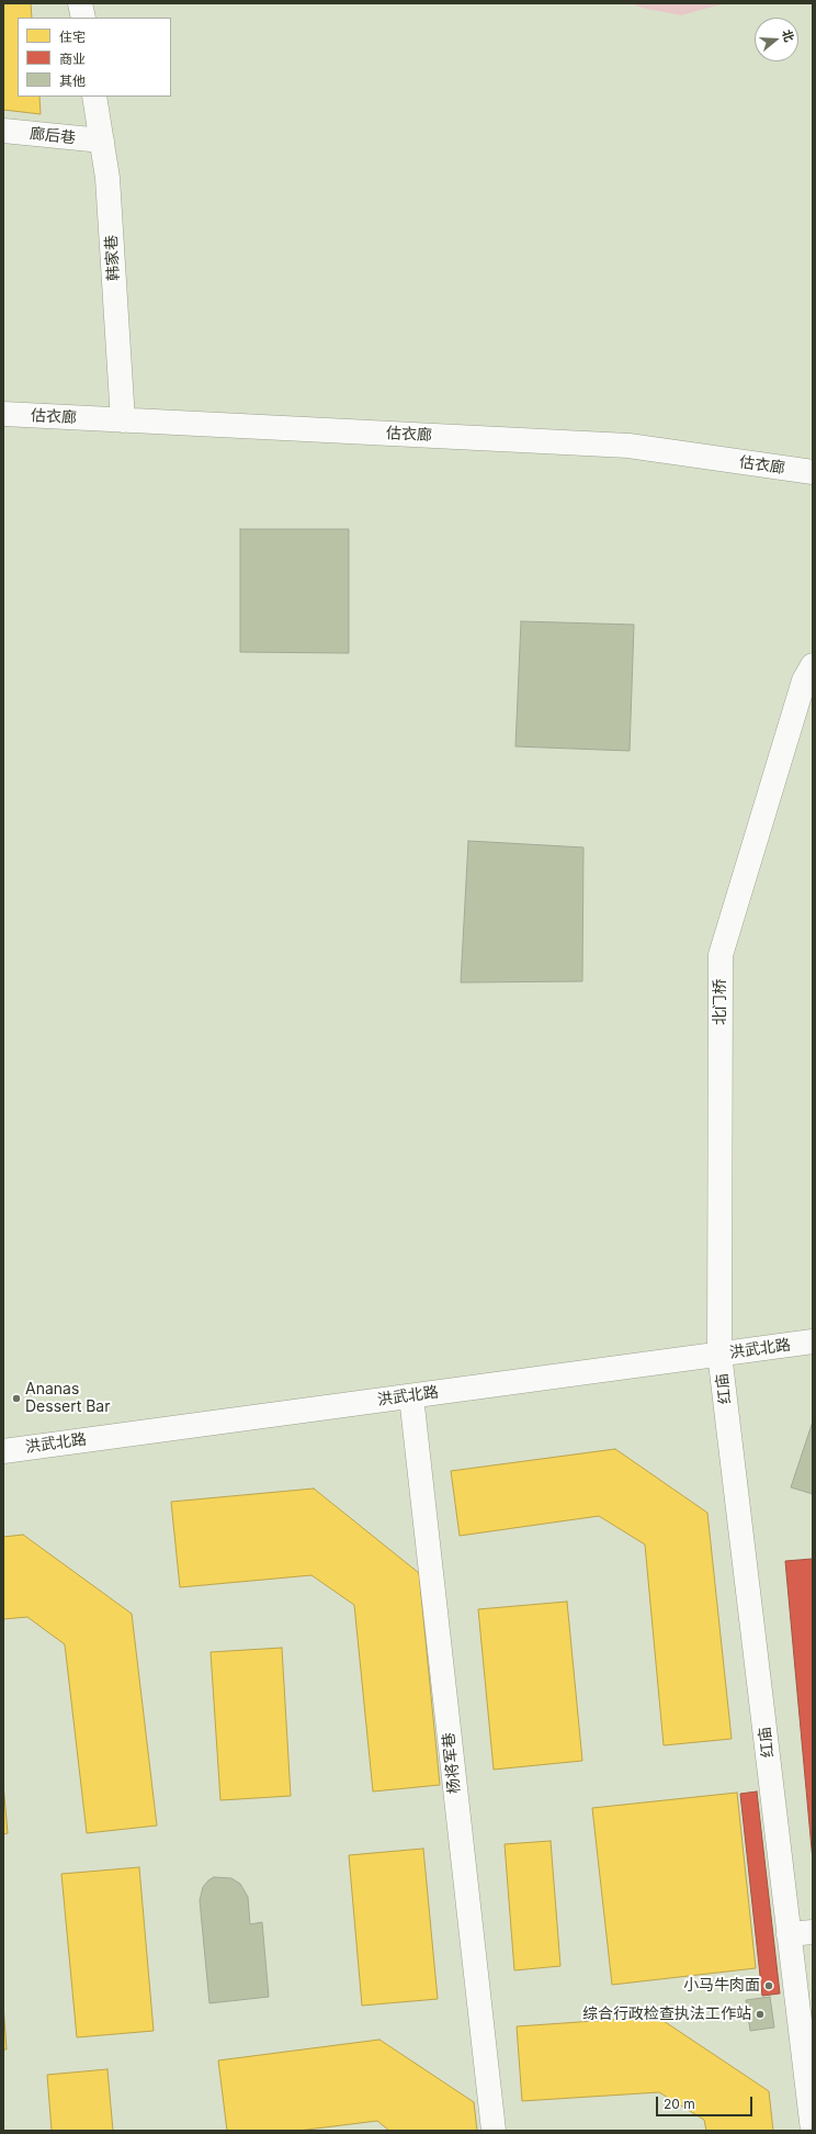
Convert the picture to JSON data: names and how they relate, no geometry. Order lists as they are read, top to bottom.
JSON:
{
  "streets": {
    "street": [
      "廊后巷",
      "韩家巷",
      "估衣廊",
      "北门桥",
      "洪武北路",
      "红庙",
      "杨将军巷"
    ]
  },
  "crossings": [
    ["廊后巷", "韩家巷"],
    ["韩家巷", "估衣廊"],
    ["北门桥", "洪武北路"],
    ["北门桥", "红庙"],
    ["洪武北路", "红庙"],
    ["洪武北路", "杨将军巷"]
  ],
  "places": ["Ananas Dessert Bar", "小马牛肉面", "综合行政检查执法工作站"],
  "legend": ["住宅", "商业", "其他"],
  "scale_bar": "20 m",
  "north": "right"
}
